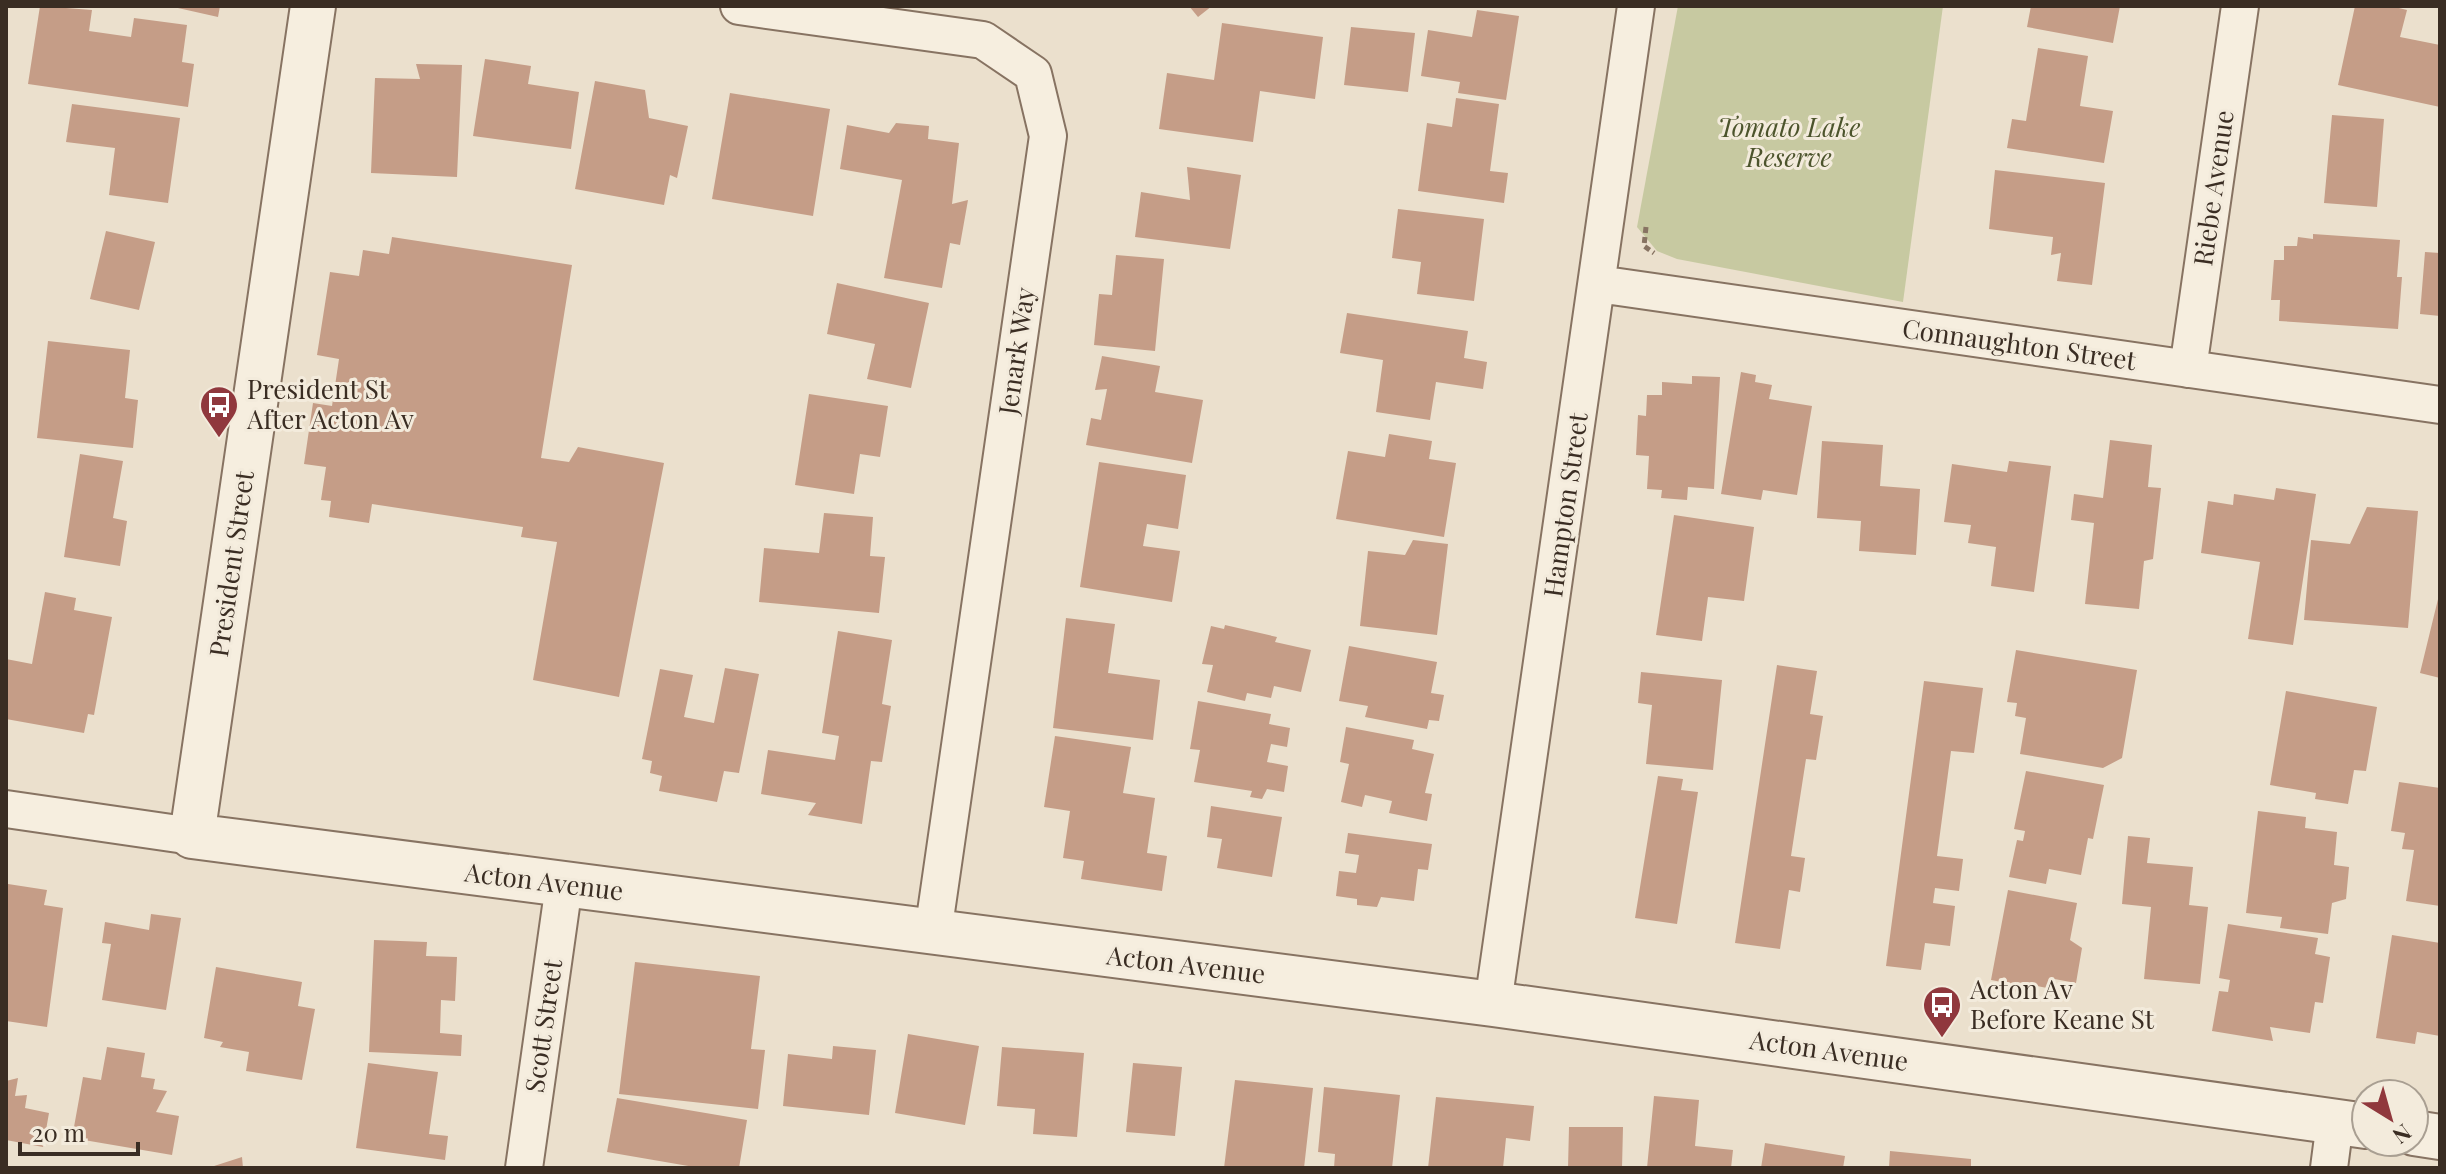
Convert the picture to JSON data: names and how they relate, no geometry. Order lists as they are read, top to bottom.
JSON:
{
  "streets": {
    "street": [
      "Riebe Avenue",
      "Connaughton Street",
      "Jenark Way",
      "Hampton Street",
      "President Street",
      "Acton Avenue",
      "Scott Street"
    ]
  },
  "crossings": [
    ["Riebe Avenue", "Connaughton Street"],
    ["Connaughton Street", "Hampton Street"],
    ["Jenark Way", "Acton Avenue"],
    ["Hampton Street", "Acton Avenue"],
    ["President Street", "Acton Avenue"],
    ["Acton Avenue", "Scott Street"]
  ],
  "parks": ["Tomato Lake Reserve"],
  "places": {
    "bus stop": ["President St After Acton Av", "Acton Av Before Keane St"]
  },
  "scale_bar": "20 m",
  "north": "bottom right"
}
